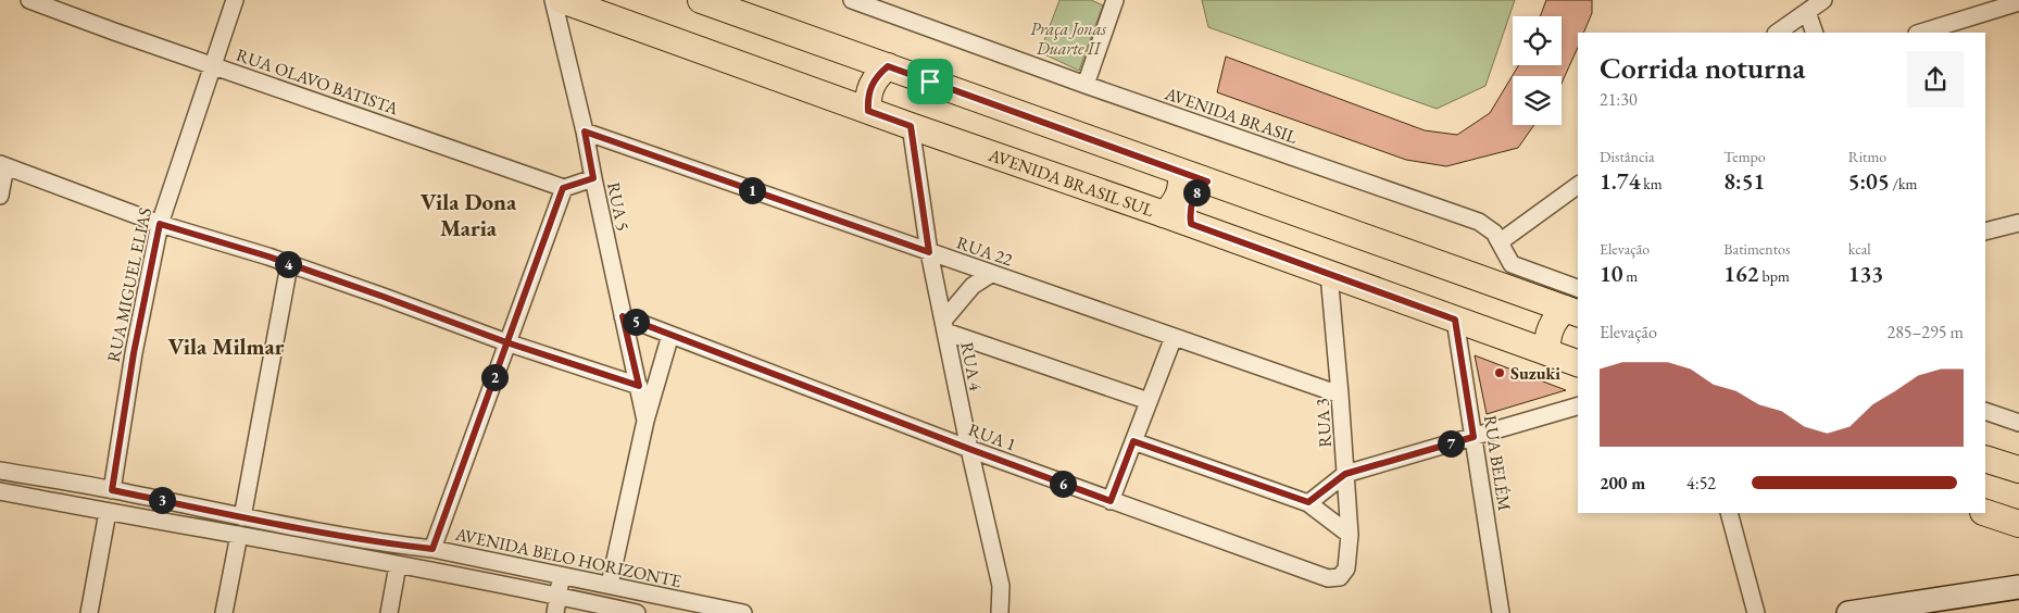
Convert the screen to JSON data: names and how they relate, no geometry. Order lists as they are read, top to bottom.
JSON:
{
  "streets": {
    "main road": ["AVENIDA BRASIL SUL"],
    "street": [
      "RUA OLAVO BATISTA",
      "AVENIDA BRASIL",
      "RUA 5",
      "RUA 22",
      "RUA MIGUEL ELIAS",
      "RUA 4",
      "RUA 3",
      "RUA 1",
      "RUA BELÉM",
      "AVENIDA BELO HORIZONTE"
    ]
  },
  "crossings": [
    ["RUA OLAVO BATISTA", "RUA MIGUEL ELIAS"],
    ["AVENIDA BRASIL SUL", "RUA 4"],
    ["AVENIDA BRASIL SUL", "RUA 3"],
    ["AVENIDA BRASIL SUL", "RUA BELÉM"],
    ["RUA 5", "RUA 22"],
    ["RUA 5", "RUA 1"],
    ["RUA 5", "AVENIDA BELO HORIZONTE"],
    ["RUA 22", "RUA 4"],
    ["RUA 22", "RUA 3"],
    ["RUA MIGUEL ELIAS", "AVENIDA BELO HORIZONTE"],
    ["RUA 4", "RUA 1"],
    ["RUA 3", "RUA 1"]
  ],
  "districts": ["Vila Dona Maria", "Vila Milmar"],
  "parks": ["Praça Jonas Duarte II"],
  "places": ["Suzuki"],
  "page": {
    "heading": ["Corrida noturna", "21:30"],
    "stats": [
      ["Distância", "1.74 km"],
      ["Tempo", "8:51"],
      ["Ritmo", "5:05 /km"],
      ["Elevação", "10 m"],
      ["Batimentos", "162 bpm"],
      ["kcal", "133"]
    ],
    "pins": [
      "1",
      "8",
      "4",
      "5",
      "2",
      "7",
      "6",
      "3"
    ],
    "chart": ["Elevação", "285–295 m"],
    "list": [
      {
        "name": "200 m",
        "note": "4:52"
      }
    ]
  }
}
